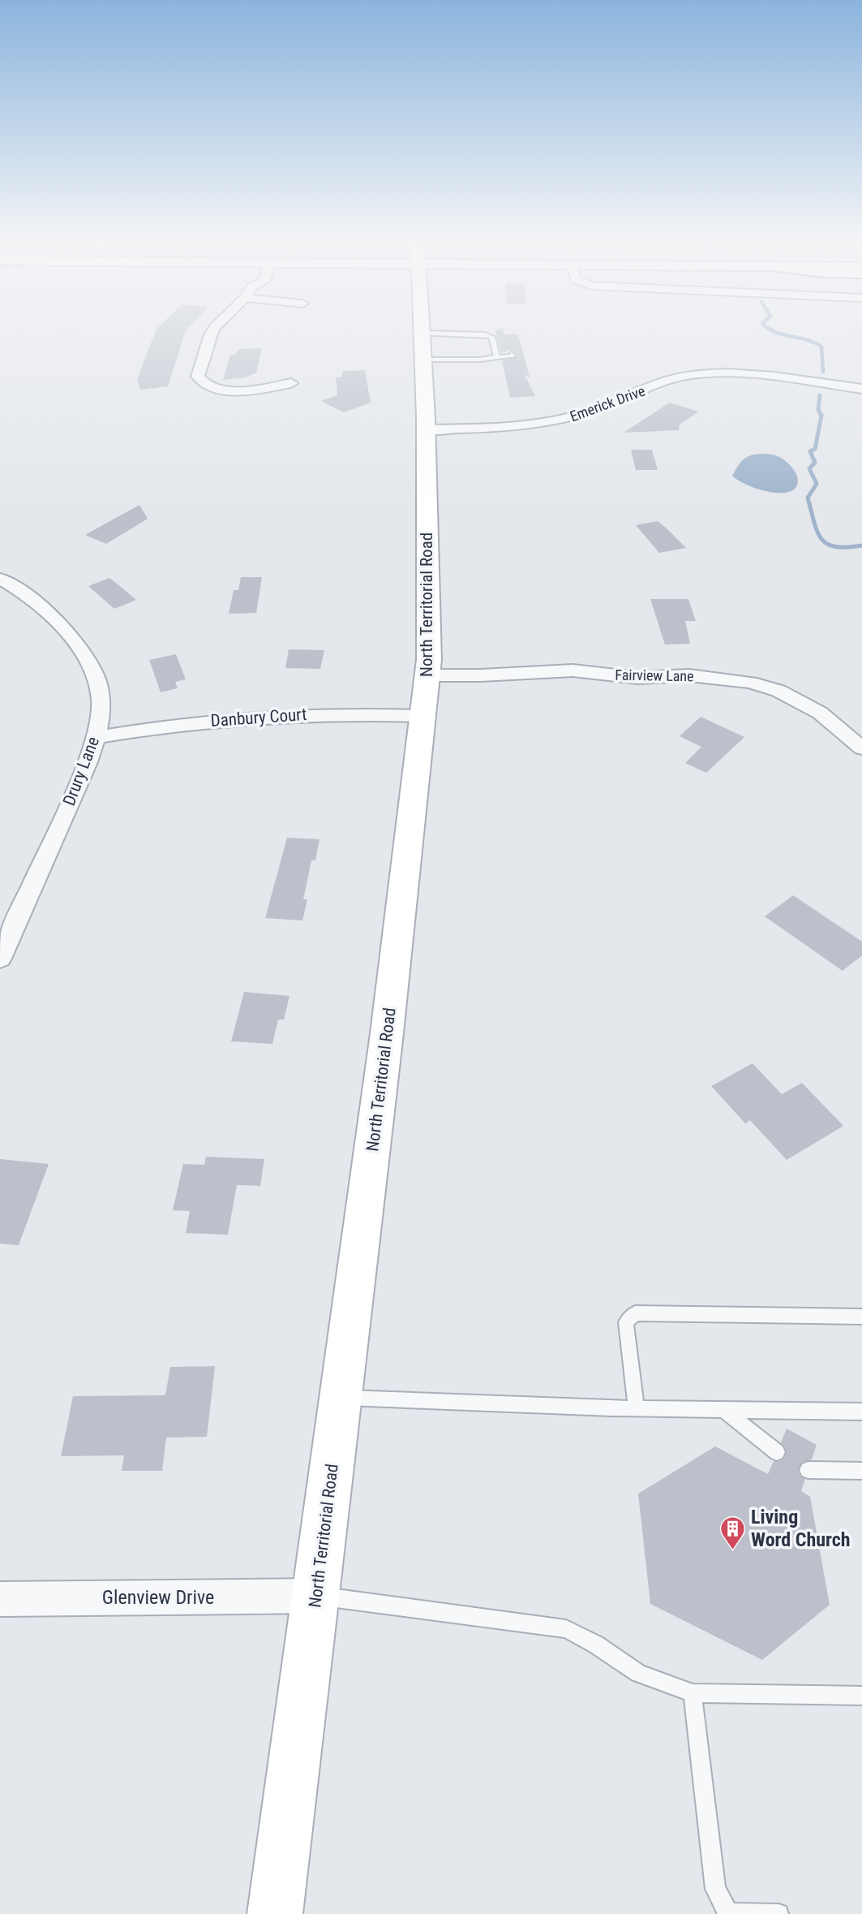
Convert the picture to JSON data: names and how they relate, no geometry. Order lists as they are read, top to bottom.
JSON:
{
  "streets": {
    "main road": ["North Territorial Road"],
    "street": [
      "Emerick Drive",
      "Fairview Lane",
      "Danbury Court",
      "Drury Lane",
      "Glenview Drive"
    ]
  },
  "crossings": [
    ["Emerick Drive", "North Territorial Road"],
    ["North Territorial Road", "Fairview Lane"],
    ["North Territorial Road", "Danbury Court"],
    ["North Territorial Road", "Glenview Drive"],
    ["Danbury Court", "Drury Lane"]
  ],
  "places": {
    "building": ["Living Word Church"]
  }
}
